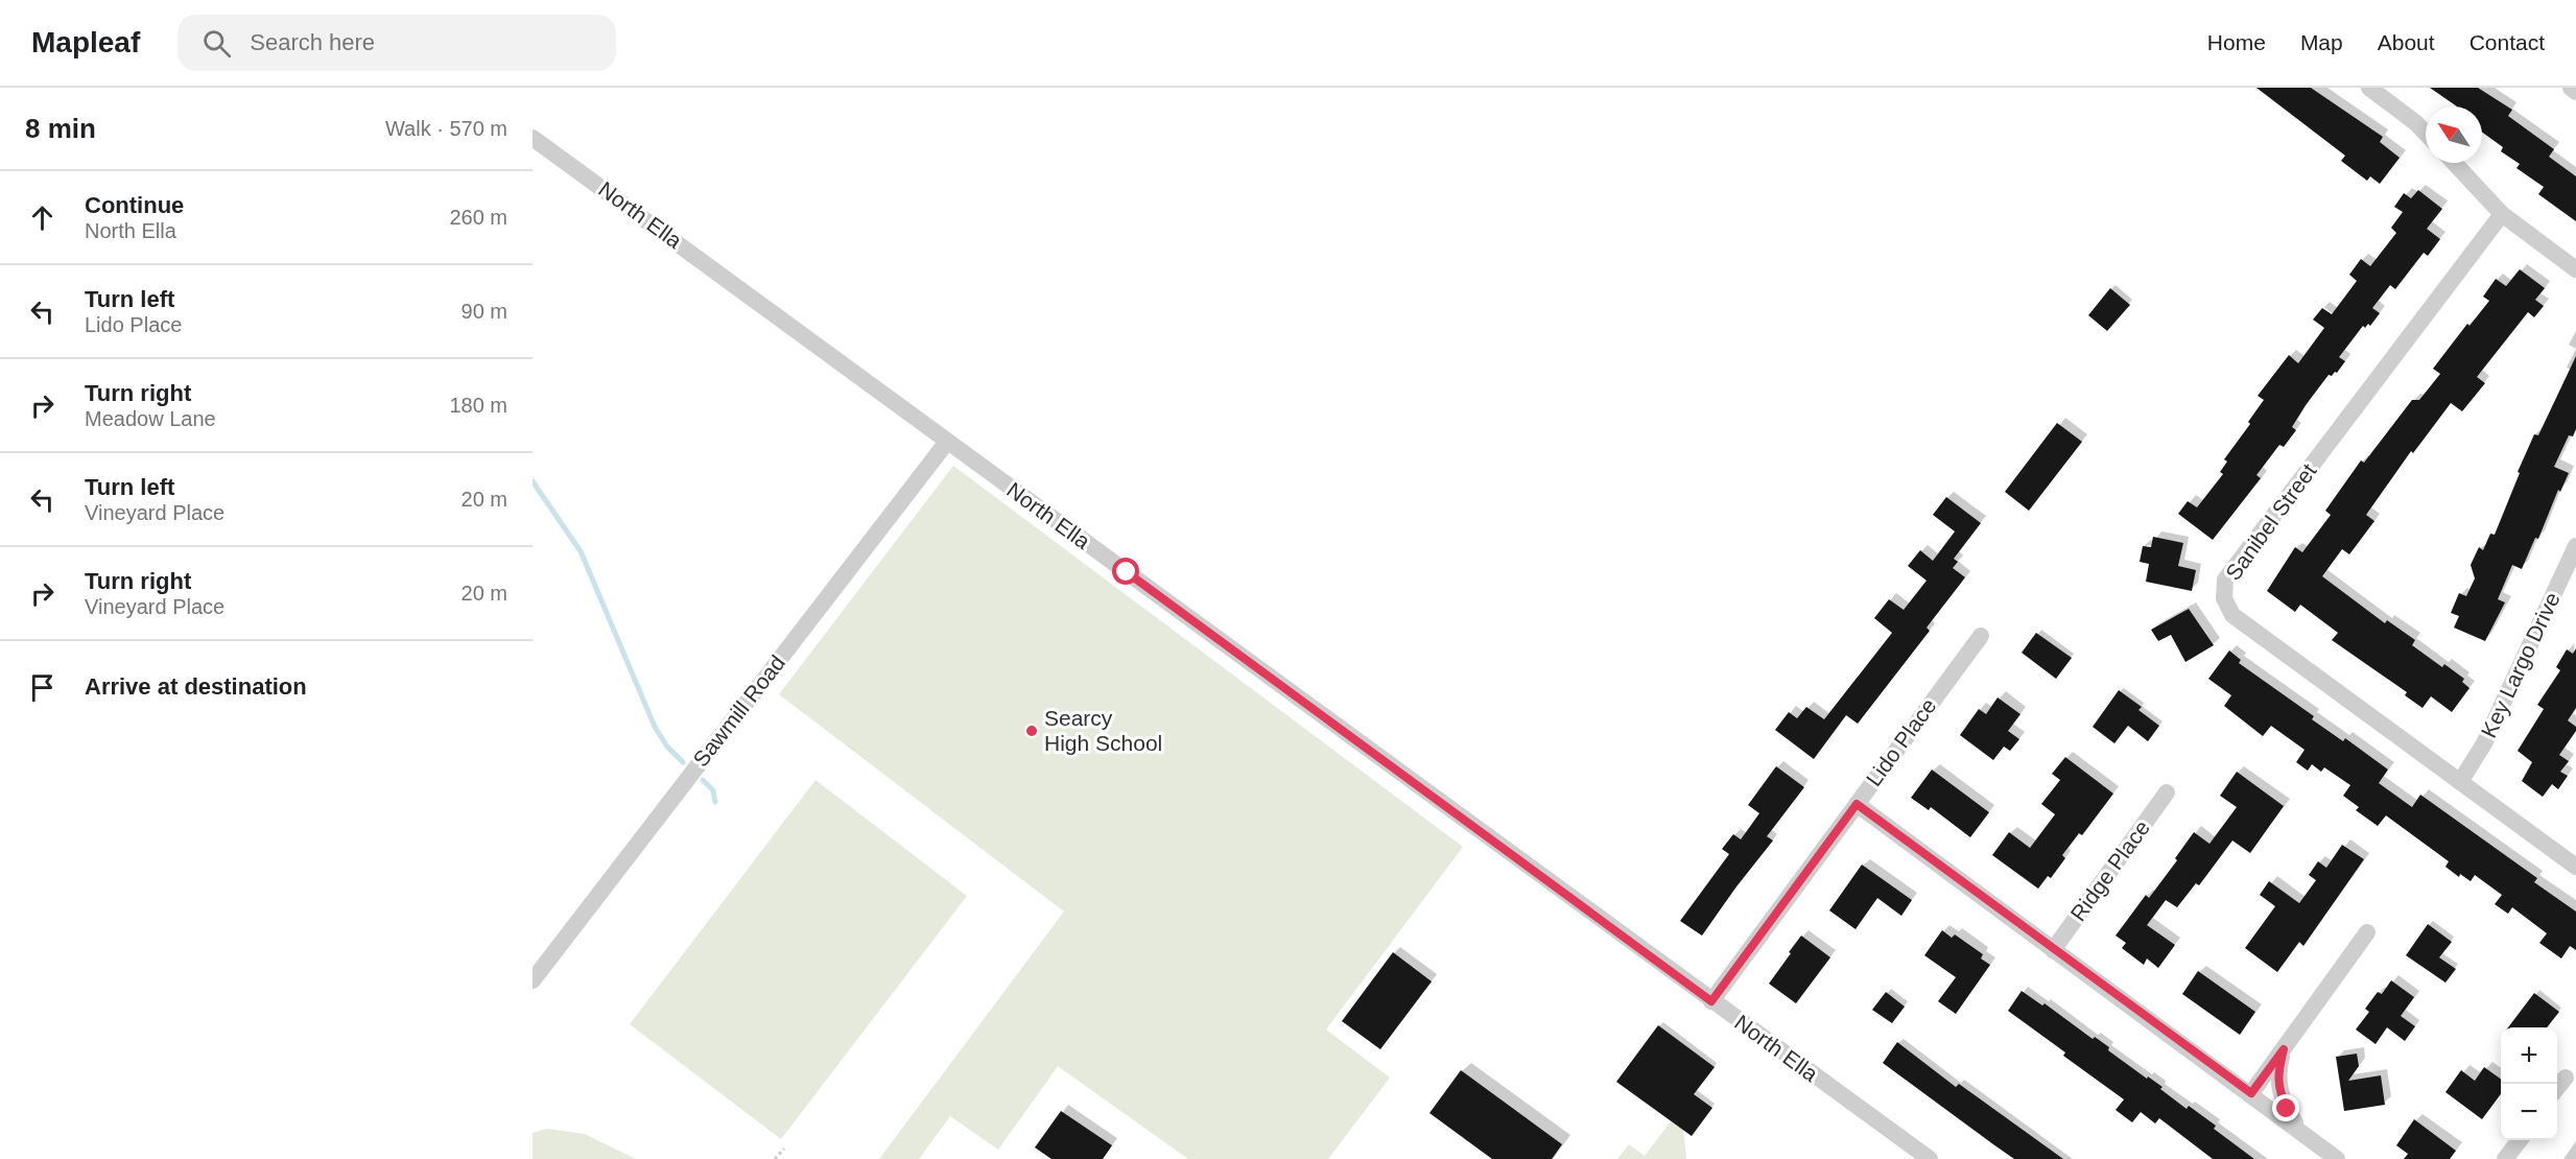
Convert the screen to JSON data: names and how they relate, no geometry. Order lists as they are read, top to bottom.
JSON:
{
  "streets": {
    "street": [
      "North Ella",
      "Sanibel Street",
      "Key Largo Drive",
      "Sawmill Road",
      "Lido Place",
      "Ridge Place"
    ]
  },
  "crossings": [
    ["North Ella", "Sawmill Road"],
    ["North Ella", "Lido Place"],
    ["Sanibel Street", "Key Largo Drive"]
  ],
  "places": ["Searcy High School"],
  "north": "top left",
  "page": {
    "header": "Mapleaf",
    "search": "Search here",
    "nav": [
      "Home",
      "Map",
      "About",
      "Contact"
    ],
    "heading": ["8 min", "Walk · 570 m"],
    "list": [
      ["Continue", "North Ella", "260 m"],
      ["Turn left", "Lido Place", "90 m"],
      ["Turn right", "Meadow Lane", "180 m"],
      ["Turn left", "Vineyard Place", "20 m"],
      ["Turn right", "Vineyard Place", "20 m"],
      "Arrive at destination"
    ],
    "map_buttons": ["+", "−"]
  }
}
